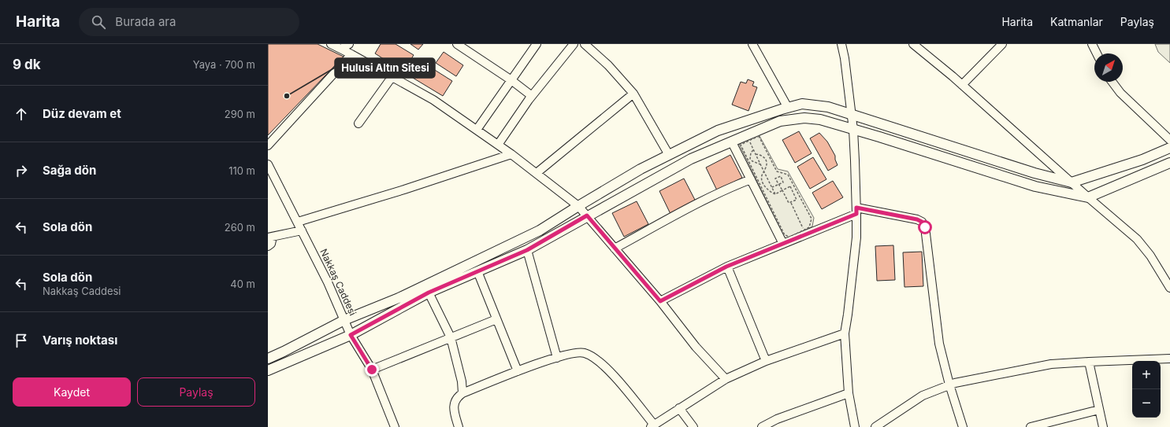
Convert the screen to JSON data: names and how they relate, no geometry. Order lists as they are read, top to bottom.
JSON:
{
  "streets": {
    "street": ["Nakkaş Caddesi"]
  },
  "places": ["Hulusi Altın Sitesi"],
  "north": "top right",
  "page": {
    "header": "Harita",
    "search": "Burada ara",
    "nav": ["Harita", "Katmanlar", "Paylaş"],
    "heading": ["9 dk", "Yaya · 700 m"],
    "list": [
      ["Düz devam et", "290 m"],
      ["Sağa dön", "110 m"],
      ["Sola dön", "260 m"],
      ["Sola dön", "Nakkaş Caddesi", "40 m"],
      "Varış noktası"
    ],
    "map_buttons": ["+", "−"],
    "buttons": ["Kaydet", "Paylaş"]
  }
}
